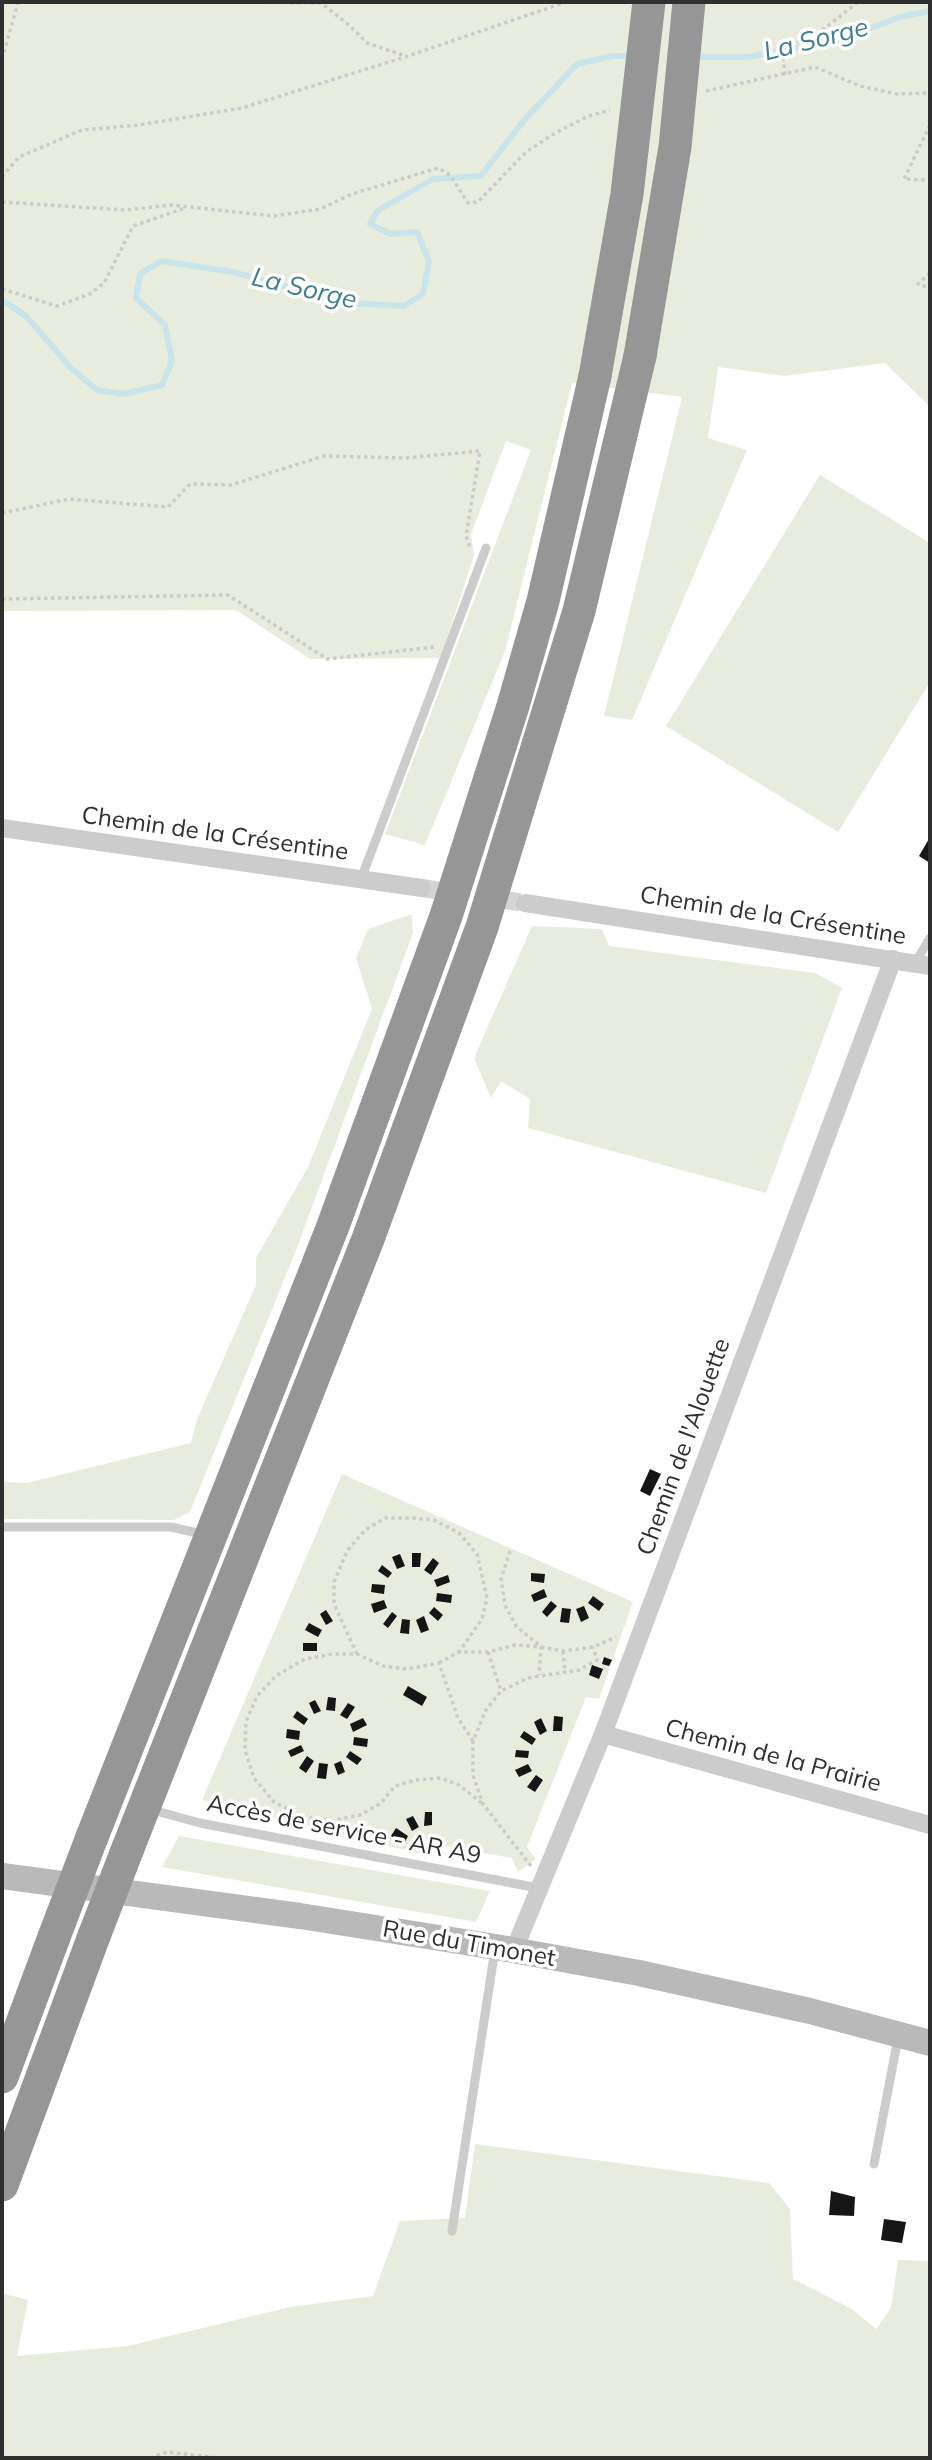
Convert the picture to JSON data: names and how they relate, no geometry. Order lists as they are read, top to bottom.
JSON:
{
  "streets": {
    "main road": ["Rue du Timonet"],
    "street": ["Chemin de la Crésentine", "Chemin de l'Alouette", "Chemin de la Prairie"],
    "lane": ["Accès de service - AR A9"]
  },
  "crossings": [
    ["Chemin de la Crésentine", "Chemin de l'Alouette"],
    ["Chemin de l'Alouette", "Chemin de la Prairie"],
    ["Chemin de l'Alouette", "Accès de service - AR A9"],
    ["Chemin de l'Alouette", "Rue du Timonet"]
  ],
  "water": ["La Sorge"]
}
